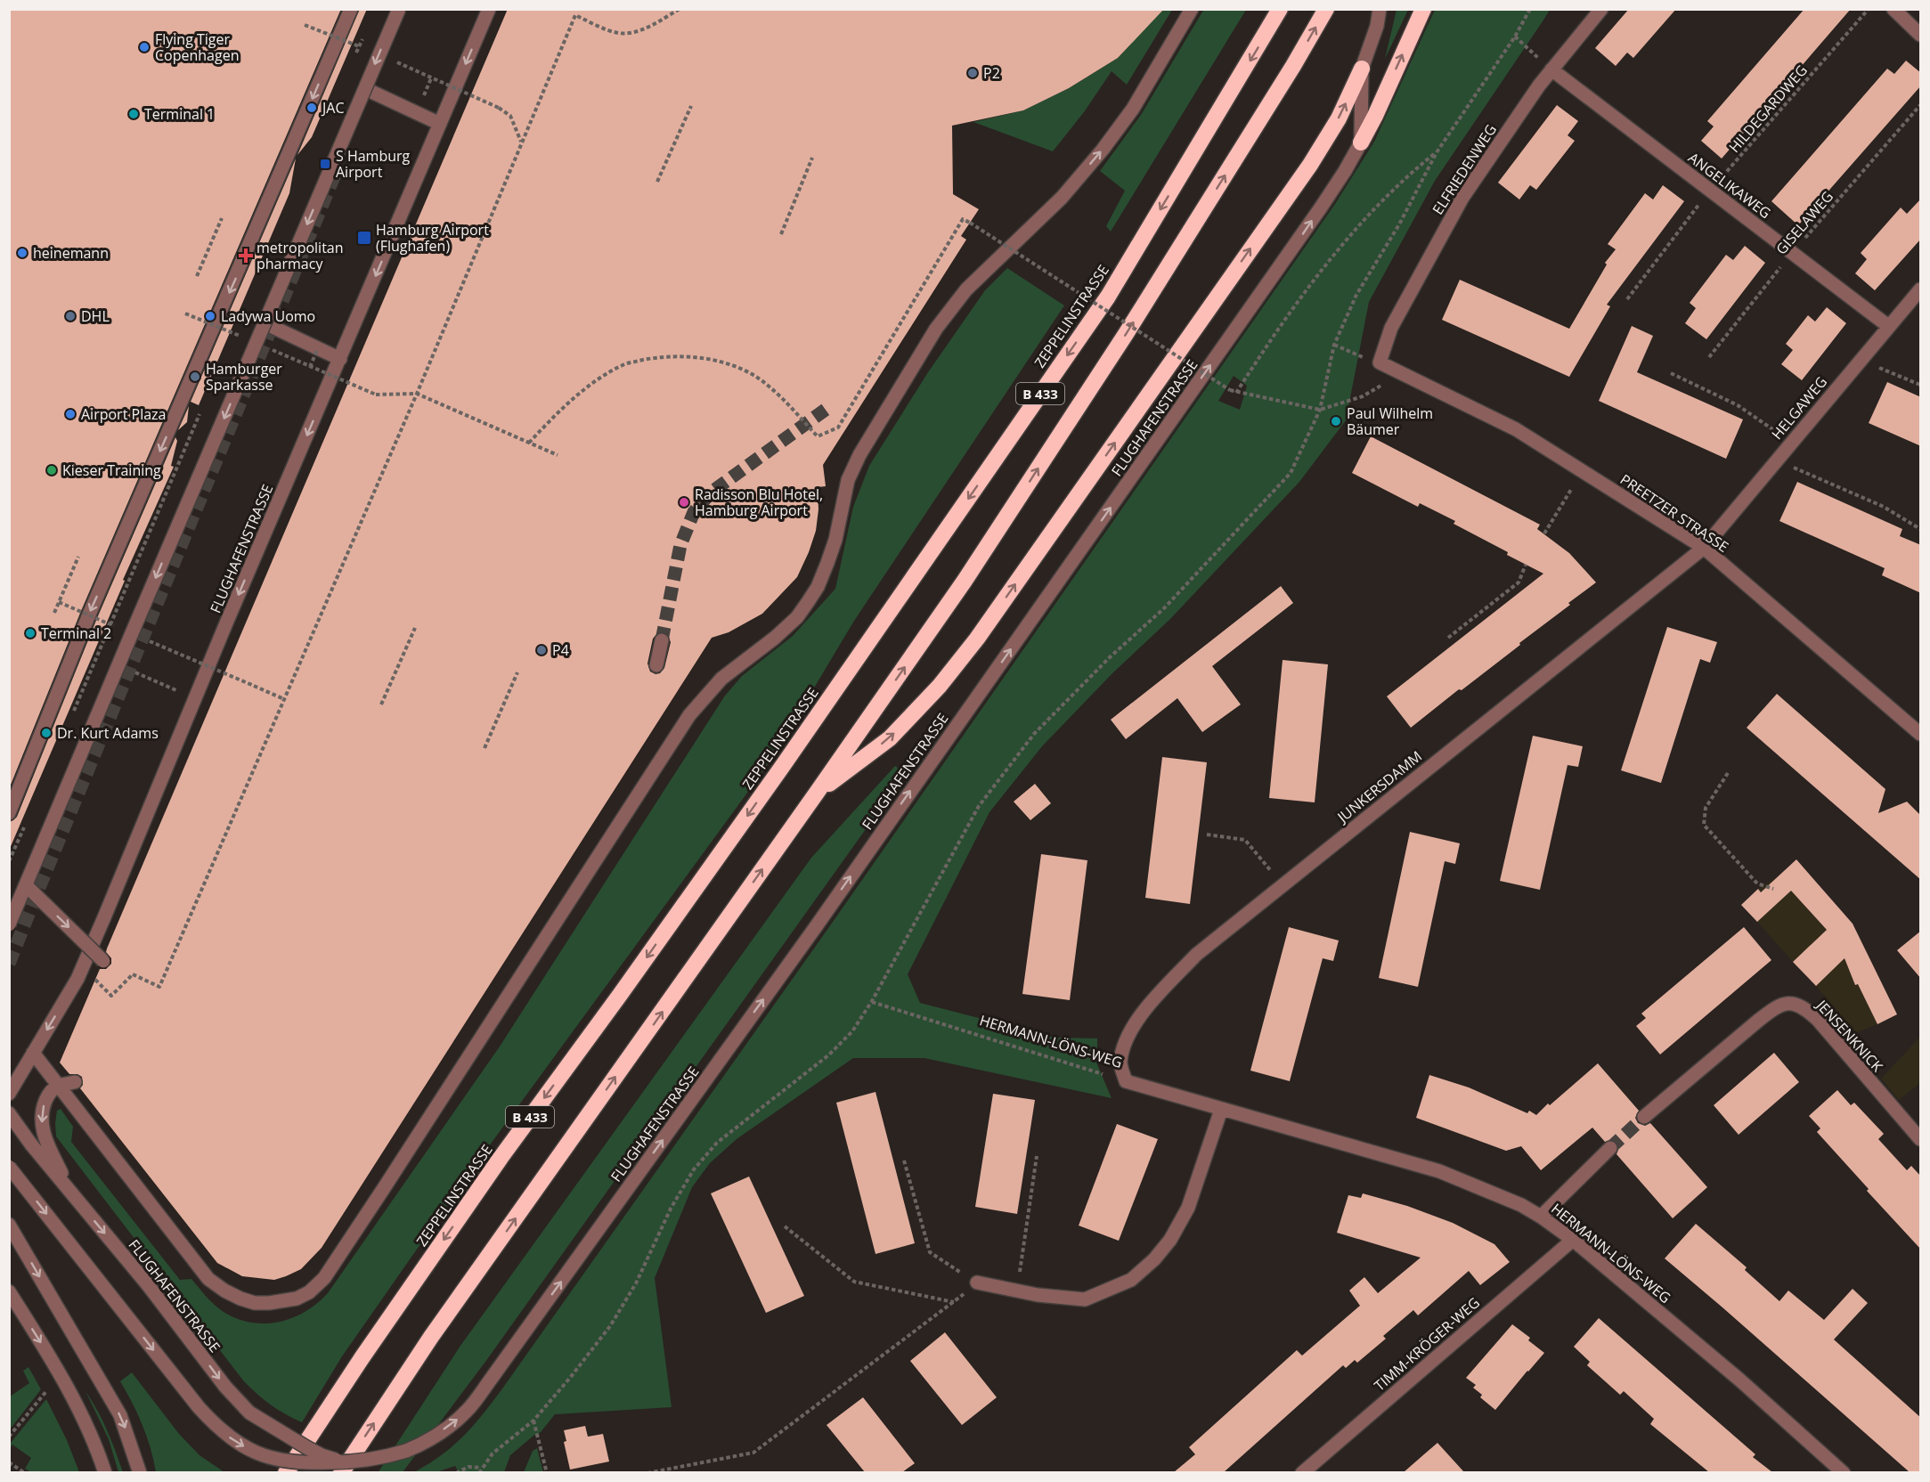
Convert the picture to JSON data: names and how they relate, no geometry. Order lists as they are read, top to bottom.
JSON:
{
  "streets": {
    "highway": ["ZEPPELINSTRASSE", "B 433"],
    "street": [
      "ELFRIEDENWEG",
      "ANGELIKAWEG",
      "HELGAWEG",
      "FLUGHAFENSTRASSE",
      "PREETZER STRASSE",
      "JUNKERSDAMM",
      "JENSENKNICK",
      "HERMANN-LÖNS-WEG",
      "TIMM-KRÖGER-WEG"
    ],
    "path": ["HILDEGARDWEG", "GISELAWEG"]
  },
  "crossings": [
    ["HILDEGARDWEG", "ANGELIKAWEG"],
    ["ELFRIEDENWEG", "ANGELIKAWEG"],
    ["ELFRIEDENWEG", "PREETZER STRASSE"],
    ["ANGELIKAWEG", "GISELAWEG"],
    ["ANGELIKAWEG", "HELGAWEG"],
    ["B 433", "FLUGHAFENSTRASSE"],
    ["HELGAWEG", "PREETZER STRASSE"],
    ["HELGAWEG", "JUNKERSDAMM"],
    ["PREETZER STRASSE", "JUNKERSDAMM"],
    ["JUNKERSDAMM", "HERMANN-LÖNS-WEG"],
    ["HERMANN-LÖNS-WEG", "TIMM-KRÖGER-WEG"]
  ],
  "places": {
    "other": [
      "Flying Tiger Copenhagen",
      "P2",
      "JAC",
      "Terminal 1",
      "heinemann",
      "DHL",
      "Ladywa Uomo",
      "Hamburger Sparkasse",
      "Airport Plaza",
      "Paul Wilhelm Bäumer",
      "Kieser Training",
      "Radisson Blu Hotel, Hamburg Airport",
      "Terminal 2",
      "P4",
      "Dr. Kurt Adams"
    ],
    "transit": ["S Hamburg Airport", "Hamburg Airport (Flughafen)"],
    "health": ["metropolitan pharmacy"]
  }
}
